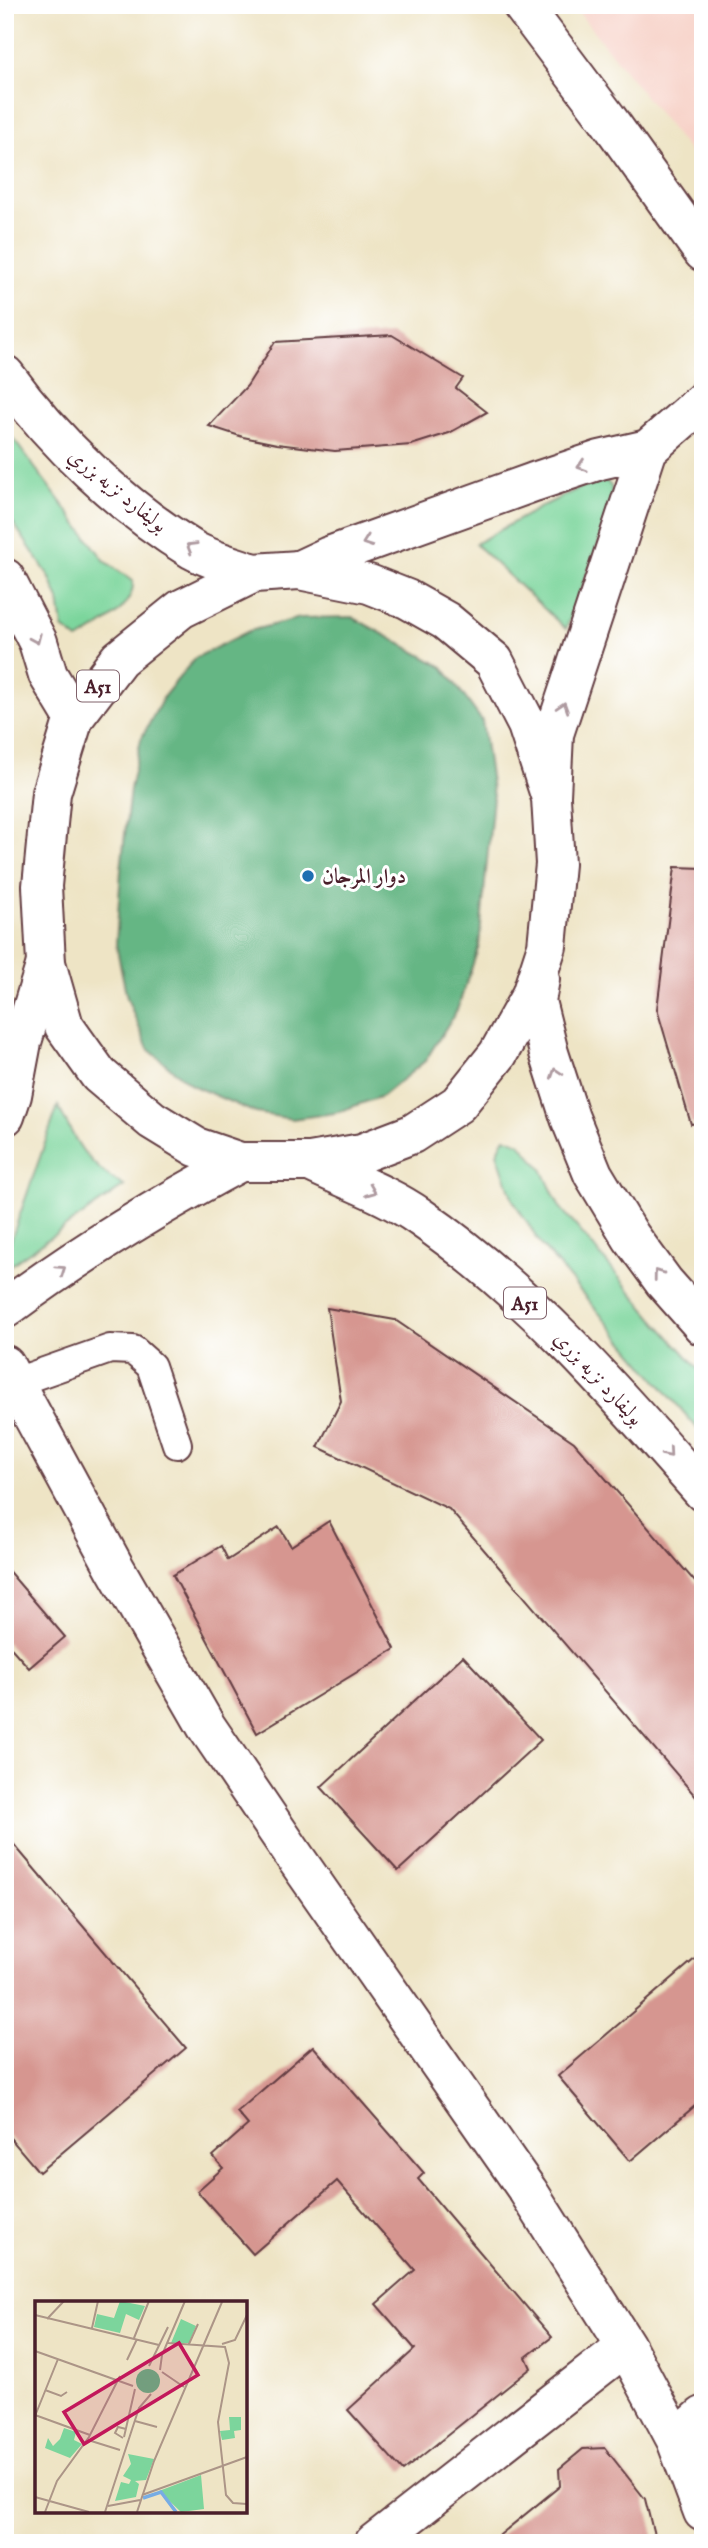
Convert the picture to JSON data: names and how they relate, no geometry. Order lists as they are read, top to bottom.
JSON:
{
  "streets": {
    "main road": ["بوليفارد نزيه بزري", "A51"]
  },
  "crossings": [
    ["بوليفارد نزيه بزري", "A51"]
  ],
  "places": ["دوار المرجان"]
}
